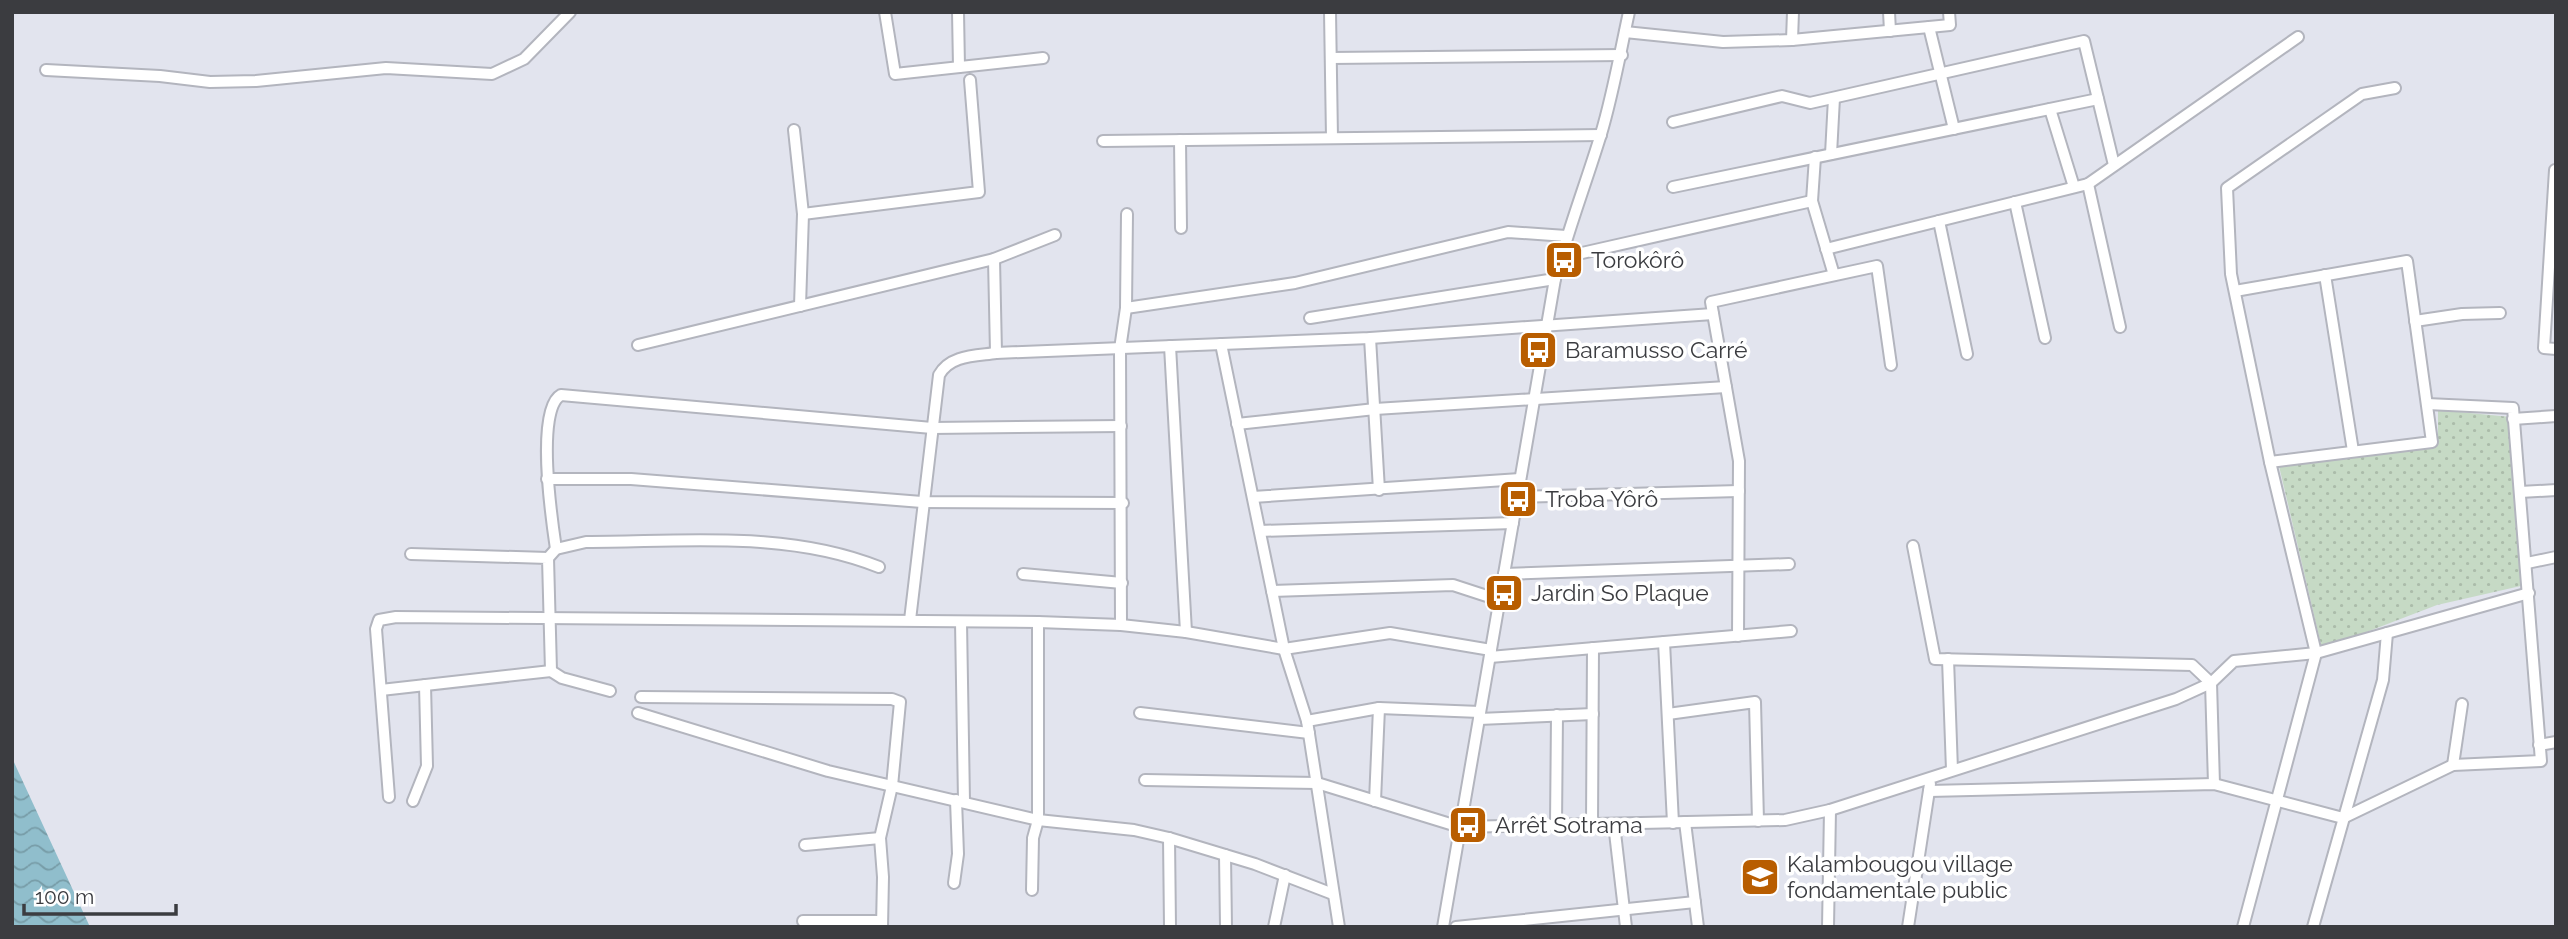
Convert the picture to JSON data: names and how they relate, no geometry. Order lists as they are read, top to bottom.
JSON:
{
  "places": {
    "bus stop": [
      "Torokôrô",
      "Baramusso Carré",
      "Troba Yôrô",
      "Jardin So Plaque",
      "Arrêt Sotrama"
    ],
    "school or university": ["Kalambougou village fondamentale public"]
  },
  "scale_bar": "100 m"
}
